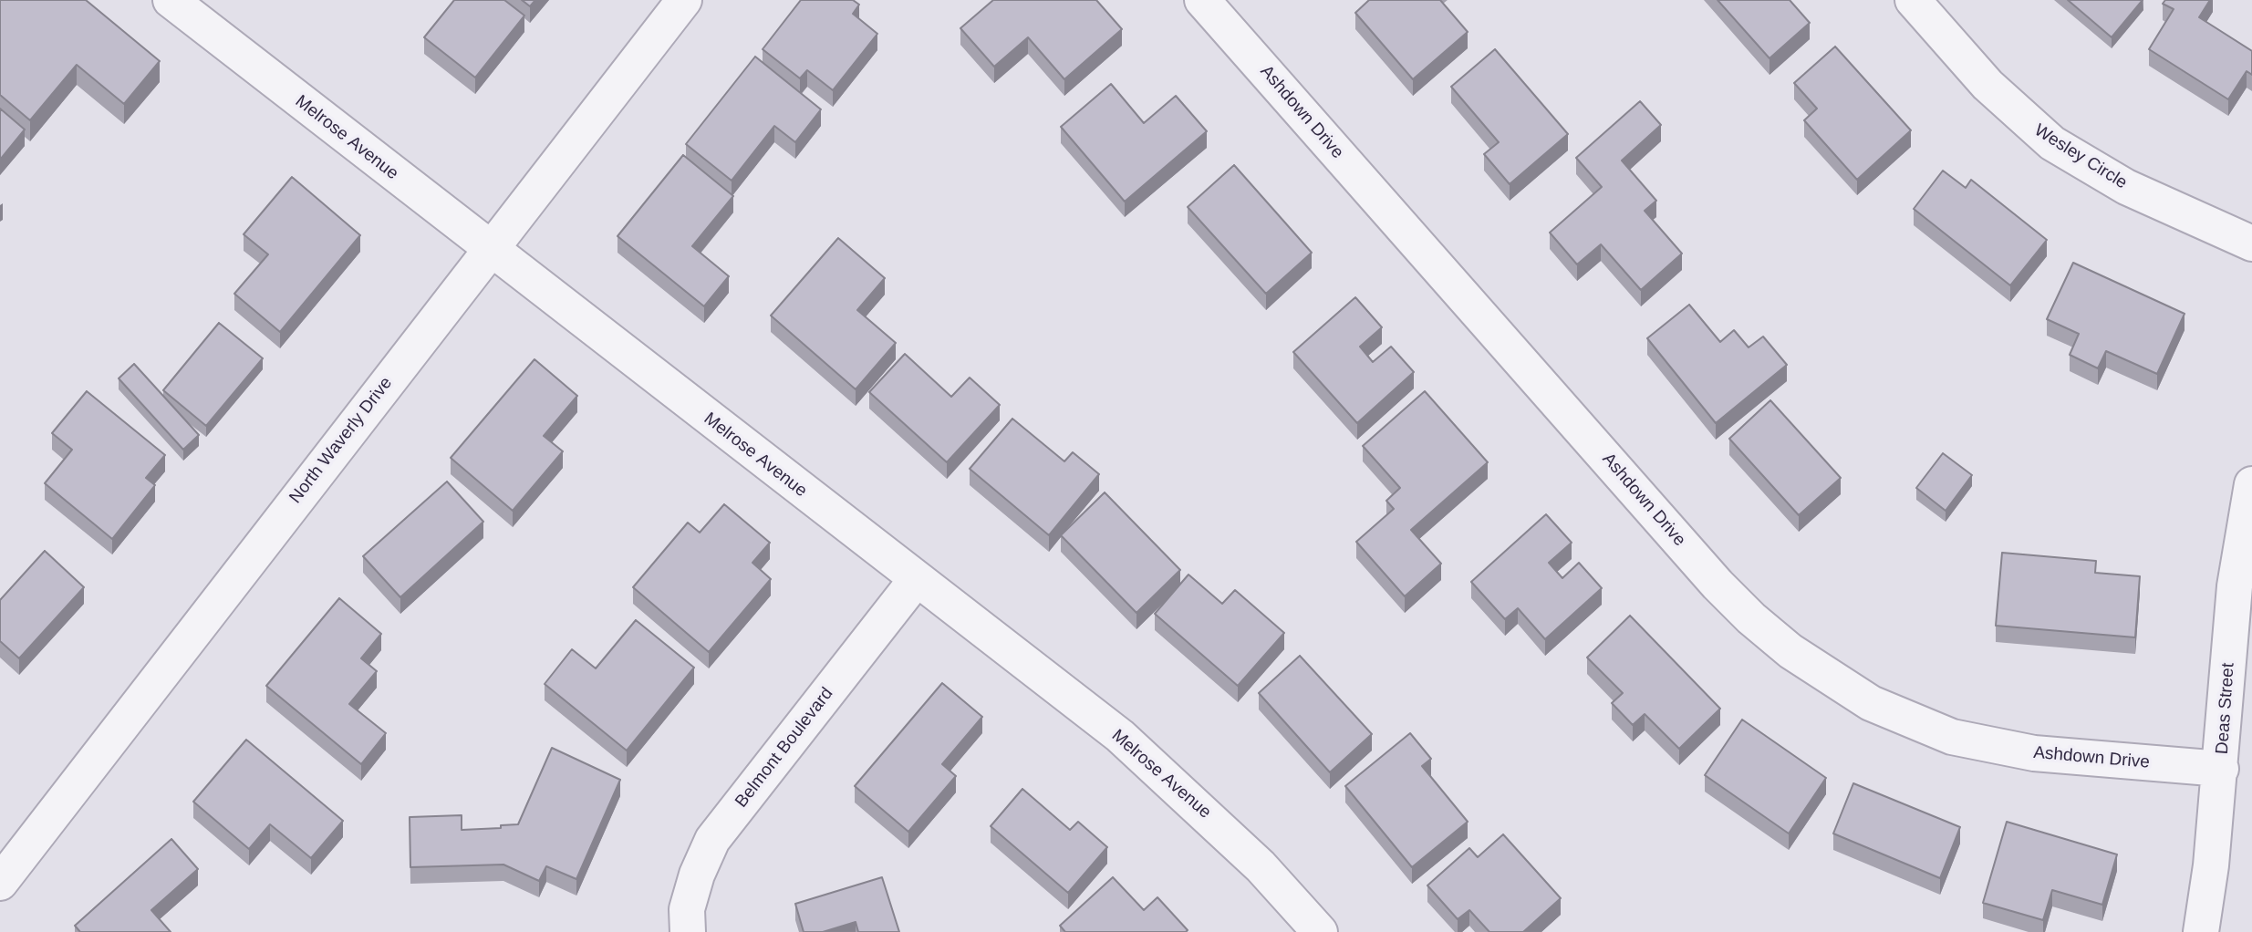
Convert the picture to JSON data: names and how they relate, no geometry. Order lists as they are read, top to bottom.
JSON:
{
  "streets": {
    "street": [
      "Ashdown Drive",
      "Melrose Avenue",
      "Wesley Circle",
      "North Waverly Drive",
      "Deas Street",
      "Belmont Boulevard"
    ]
  },
  "crossings": [
    ["Ashdown Drive", "Deas Street"],
    ["Melrose Avenue", "North Waverly Drive"],
    ["Melrose Avenue", "Belmont Boulevard"]
  ]
}
